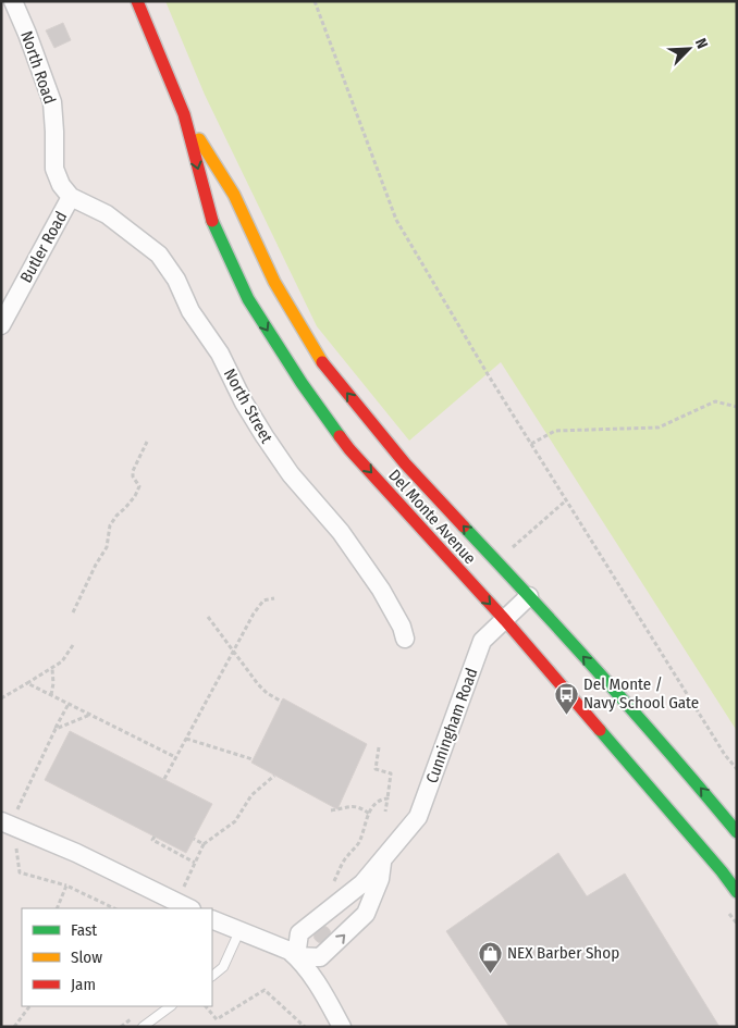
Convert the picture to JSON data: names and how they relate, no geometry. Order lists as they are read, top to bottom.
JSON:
{
  "streets": {
    "main road": ["Del Monte Avenue"],
    "street": [
      "North Road",
      "Butler Road",
      "North Street",
      "Cunningham Road"
    ]
  },
  "crossings": [
    ["North Road", "Butler Road"],
    ["North Road", "North Street"],
    ["Butler Road", "North Street"],
    ["Del Monte Avenue", "Cunningham Road"]
  ],
  "places": {
    "bus stop": ["Del Monte / Navy School Gate"],
    "shop": ["NEX Barber Shop"]
  },
  "legend": ["Fast", "Slow", "Jam"],
  "north": "top right"
}
